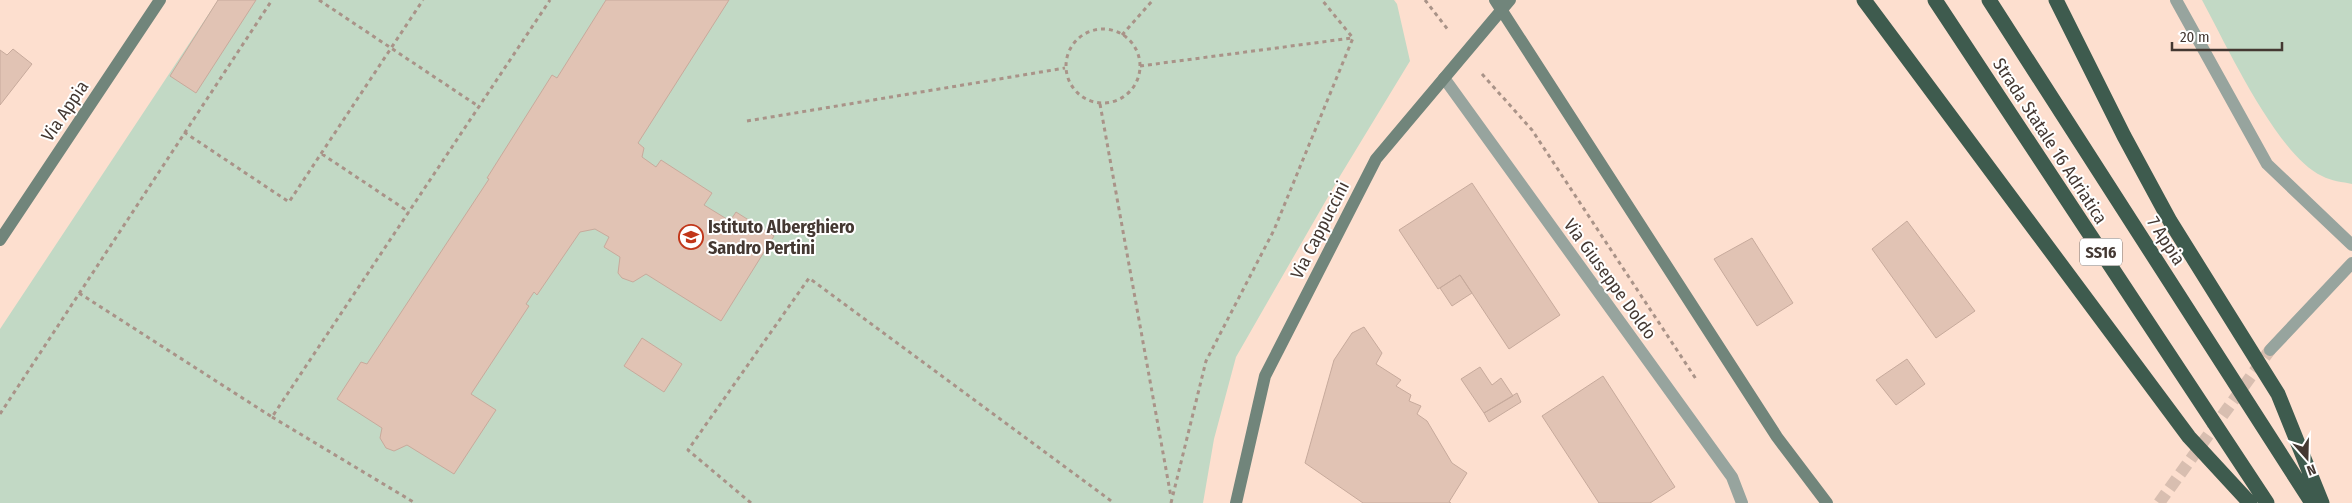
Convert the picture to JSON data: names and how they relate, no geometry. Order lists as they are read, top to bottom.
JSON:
{
  "streets": {
    "highway": ["Strada Statale 16 Adriatica", "7 Appia", "SS16"],
    "street": ["Via Appia", "Via Cappuccini", "Via Giuseppe Doldo"]
  },
  "crossings": [
    ["Via Cappuccini", "Via Giuseppe Doldo"]
  ],
  "places": {
    "school or university": ["Istituto Alberghiero Sandro Pertini"]
  },
  "scale_bar": "20 m",
  "north": "bottom"
}
